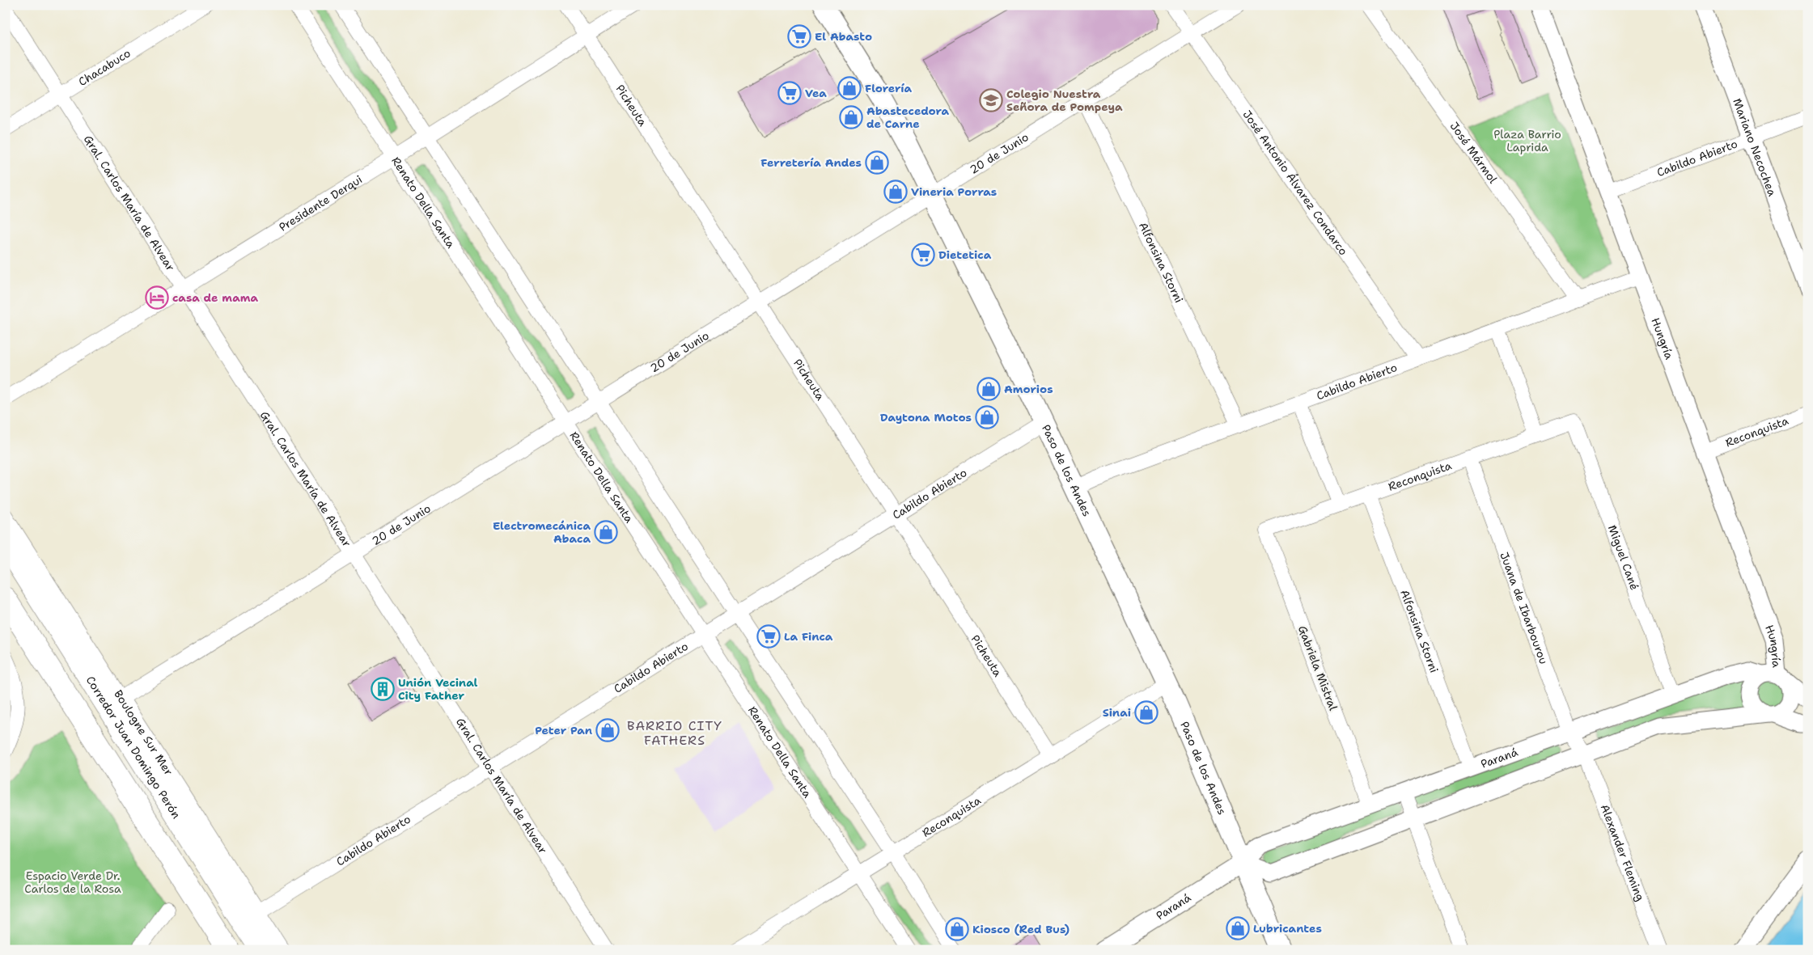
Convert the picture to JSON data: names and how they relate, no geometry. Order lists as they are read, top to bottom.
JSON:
{
  "streets": {
    "highway": ["Corredor Juan Domingo Perón"],
    "main road": ["Paso de los Andes"],
    "street": [
      "Chacabuco",
      "Picheuta",
      "Mariano Necochea",
      "20 de Junio",
      "José Mármol",
      "Cabildo Abierto",
      "José Antonio Álvarez Condarco",
      "Gral. Carlos María de Alvear",
      "Presidente Derqui",
      "Renato Della Santa",
      "Alfonsina Storni",
      "Hungría",
      "Reconquista",
      "Miguel Cané",
      "Juana de Ibarbourou",
      "Gabriela Mistral",
      "Boulogne Sur Mer",
      "Paraná",
      "Alexander Fleming"
    ]
  },
  "crossings": [
    ["Chacabuco", "Gral. Carlos María de Alvear"],
    ["Picheuta", "20 de Junio"],
    ["Picheuta", "Cabildo Abierto"],
    ["Picheuta", "Presidente Derqui"],
    ["Picheuta", "Reconquista"],
    ["Mariano Necochea", "Cabildo Abierto"],
    ["20 de Junio", "José Antonio Álvarez Condarco"],
    ["20 de Junio", "Gral. Carlos María de Alvear"],
    ["20 de Junio", "Renato Della Santa"],
    ["20 de Junio", "Alfonsina Storni"],
    ["20 de Junio", "Paso de los Andes"],
    ["20 de Junio", "Boulogne Sur Mer"],
    ["José Mármol", "Cabildo Abierto"],
    ["Cabildo Abierto", "José Antonio Álvarez Condarco"],
    ["Cabildo Abierto", "Gral. Carlos María de Alvear"],
    ["Cabildo Abierto", "Renato Della Santa"],
    ["Cabildo Abierto", "Alfonsina Storni"],
    ["Cabildo Abierto", "Hungría"],
    ["Cabildo Abierto", "Paso de los Andes"],
    ["Cabildo Abierto", "Boulogne Sur Mer"],
    ["Gral. Carlos María de Alvear", "Presidente Derqui"],
    ["Presidente Derqui", "Renato Della Santa"],
    ["Renato Della Santa", "Reconquista"],
    ["Alfonsina Storni", "Reconquista"],
    ["Alfonsina Storni", "Paraná"],
    ["Hungría", "Reconquista"],
    ["Hungría", "Paraná"],
    ["Reconquista", "Paso de los Andes"],
    ["Reconquista", "Miguel Cané"],
    ["Reconquista", "Juana de Ibarbourou"],
    ["Reconquista", "Gabriela Mistral"],
    ["Paso de los Andes", "Paraná"],
    ["Miguel Cané", "Paraná"],
    ["Juana de Ibarbourou", "Paraná"],
    ["Juana de Ibarbourou", "Alexander Fleming"],
    ["Gabriela Mistral", "Paraná"]
  ],
  "districts": ["BARRIO CITY FATHERS"],
  "parks": ["Plaza Barrio Laprida", "Espacio Verde Dr. Carlos de la Rosa"],
  "places": {
    "supermarket": [
      "El Abasto",
      "Vea",
      "Dietetica",
      "La Finca"
    ],
    "shop": [
      "Florería",
      "Abastecedora de Carne",
      "Ferretería Andes",
      "Vineria Porras",
      "Amorios",
      "Daytona Motos",
      "Electromecánica Abaca",
      "Sinai",
      "Peter Pan",
      "Lubricantes",
      "Kiosco (Red Bus)"
    ],
    "school or university": ["Colegio Nuestra Señora de Pompeya"],
    "hotel": ["casa de mama"],
    "building": ["Unión Vecinal City Father"]
  }
}
